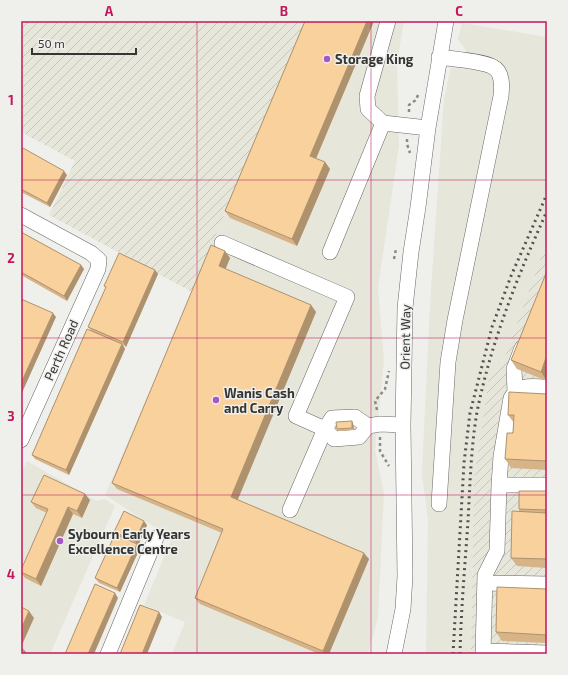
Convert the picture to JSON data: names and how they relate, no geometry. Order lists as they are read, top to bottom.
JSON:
{
  "streets": {
    "street": ["Orient Way", "Perth Road"]
  },
  "places": ["Storage King", "Wanis Cash and Carry", "Sybourn Early Years Excellence Centre"],
  "scale_bar": "50 m",
  "grid": {
    "columns": ["A", "B", "C"],
    "rows": [
      "1",
      "2",
      "3",
      "4"
    ]
  }
}
